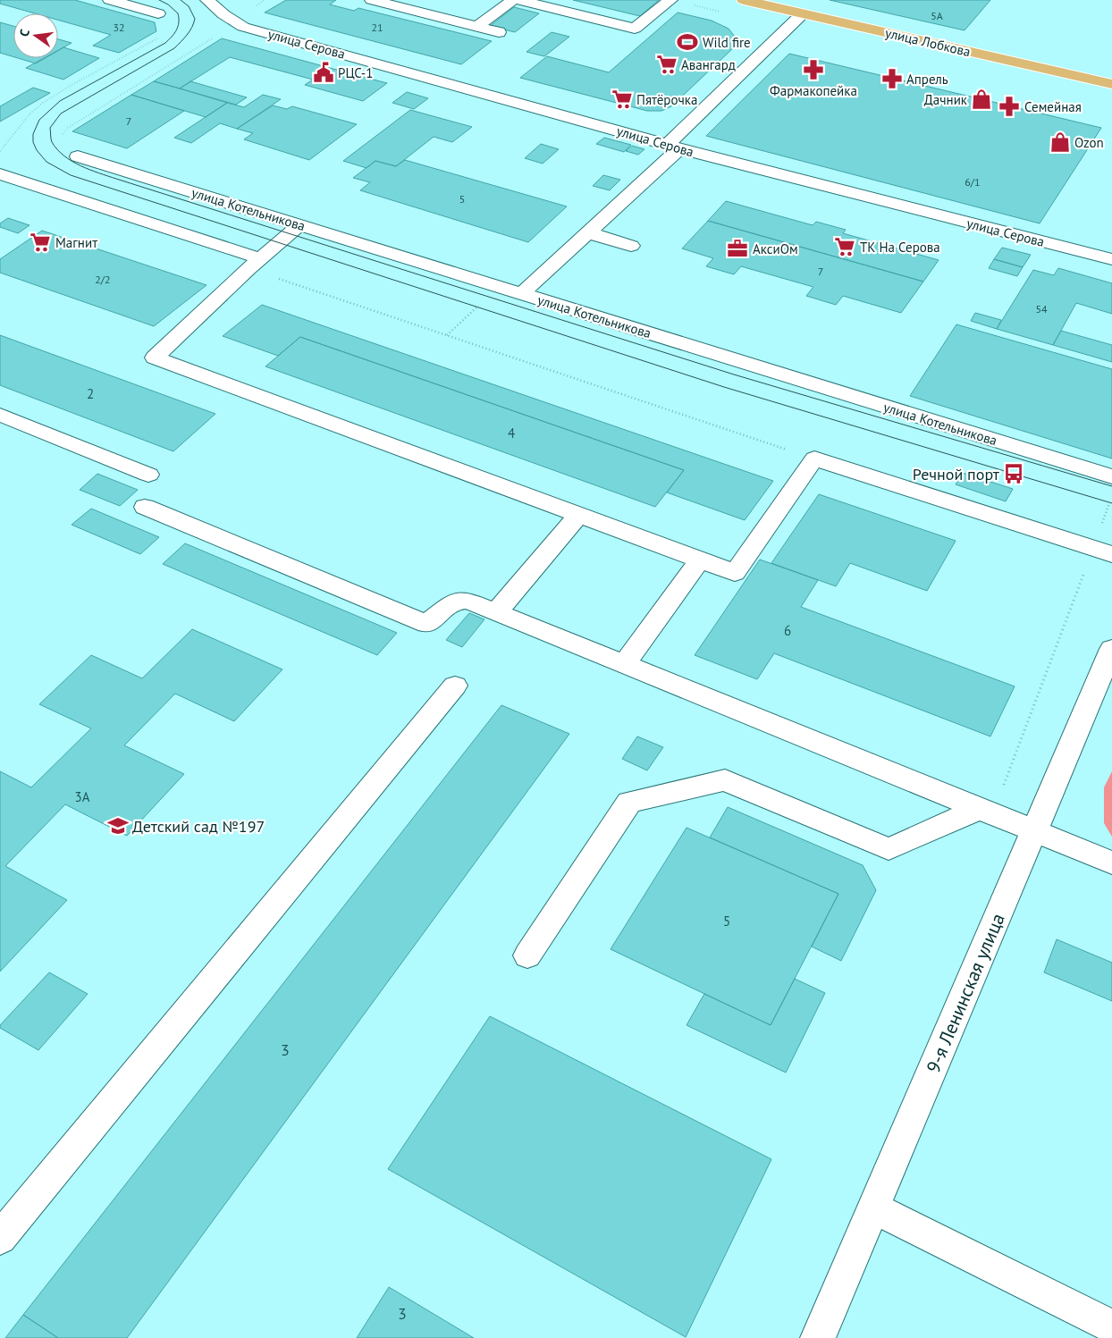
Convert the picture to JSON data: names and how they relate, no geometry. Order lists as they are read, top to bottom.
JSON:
{
  "streets": {
    "main road": ["улица Лобкова"],
    "street": ["улица Серова", "улица Котельникова", "9-я Ленинская улица"]
  },
  "places": {
    "sports": ["Wild fire"],
    "supermarket": [
      "Авангард",
      "Пятёрочка",
      "Магнит",
      "ТК На Серова"
    ],
    "pharmacy": ["Фармакопейка", "Апрель", "Семейная"],
    "public building": ["РЦС-1"],
    "shop": ["Дачник", "Ozon"],
    "office": ["АксиОм"],
    "bus stop": ["Речной порт"],
    "school or university": ["Детский сад №197"]
  },
  "house_numbers": [
    "5А",
    "32",
    "21",
    "7",
    "6/1",
    "5",
    "7",
    "2/2",
    "54",
    "2",
    "4",
    "6",
    "3А",
    "5",
    "3",
    "3"
  ],
  "north": "left"
}
